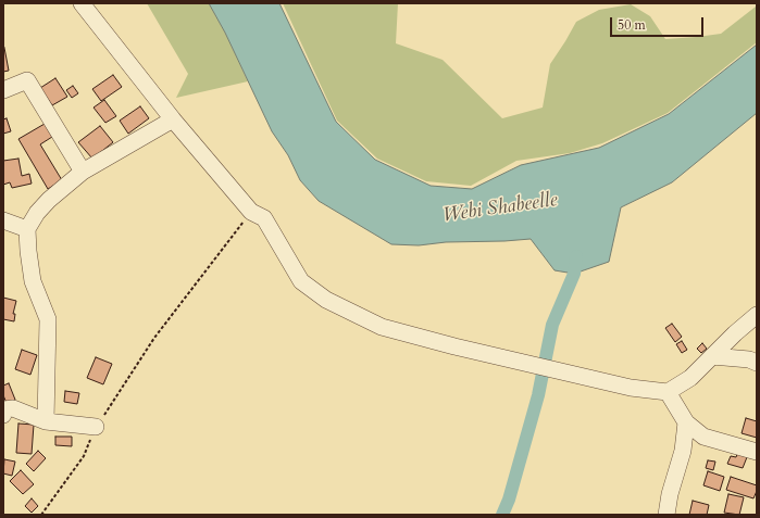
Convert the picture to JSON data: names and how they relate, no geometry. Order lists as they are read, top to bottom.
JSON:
{
  "water": ["Webi Shabeelle"],
  "scale_bar": "50 m"
}
